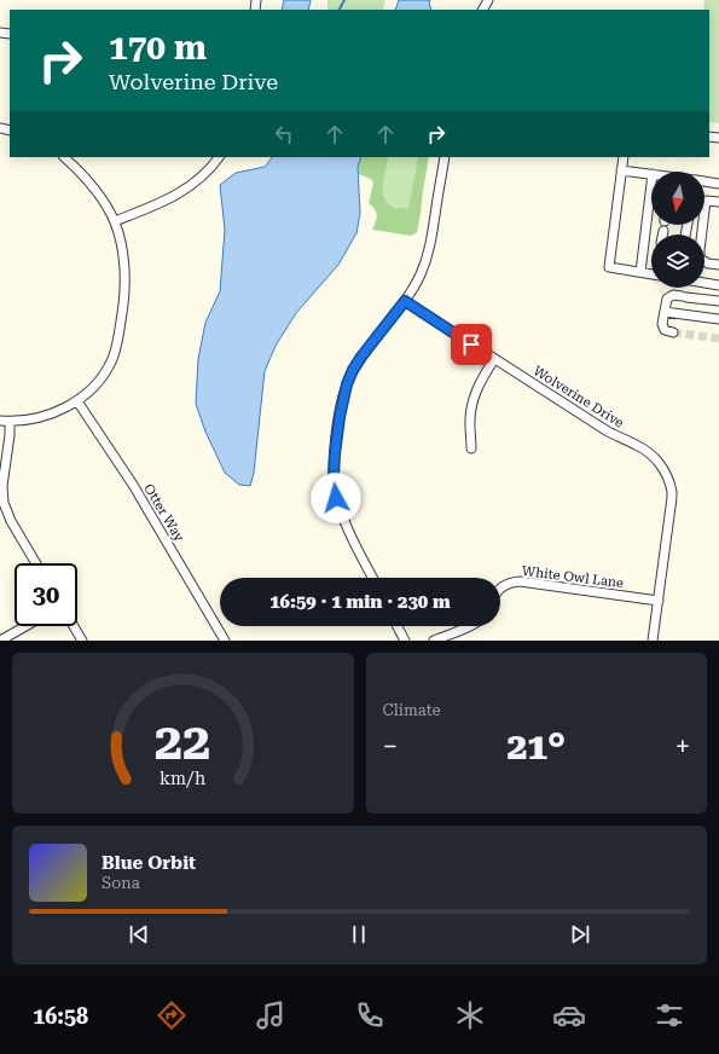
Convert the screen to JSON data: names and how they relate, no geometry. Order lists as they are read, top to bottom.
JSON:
{
  "streets": {
    "street": ["Wolverine Drive", "Otter Way", "White Owl Lane"]
  },
  "crossings": [
    ["Wolverine Drive", "White Owl Lane"]
  ],
  "north": "bottom",
  "page": {
    "turn": ["170 m", "Wolverine Drive"],
    "limit": "30",
    "trip": "16:59 · 1 min · 230 m",
    "tile": "Climate",
    "heat": ["−", "21°", "+"],
    "song": ["Blue Orbit", "Sona"],
    "tabs": "16:58",
    "gauge": ["22", "km/h"]
  }
}
